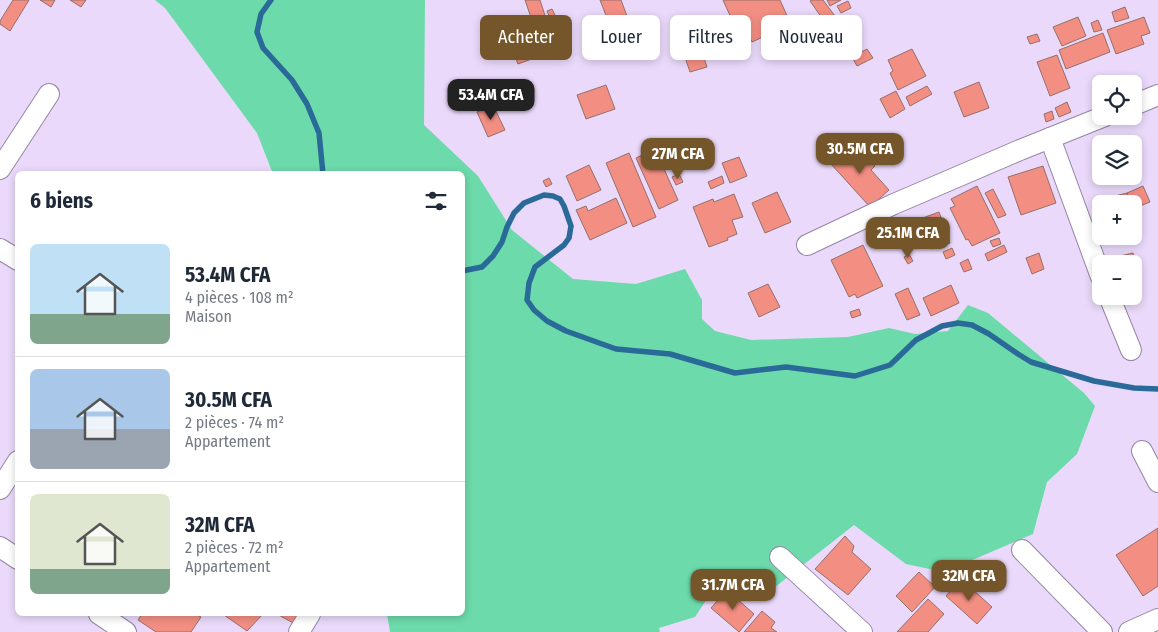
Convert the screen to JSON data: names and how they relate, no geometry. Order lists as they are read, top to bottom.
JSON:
{
  "page": {
    "chip": [
      "Acheter",
      "Louer",
      "Filtres",
      "Nouveau"
    ],
    "map_buttons": ["+", "−"],
    "price": [
      "53.4M CFA",
      "30.5M CFA",
      "27M CFA",
      "25.1M CFA",
      "32M CFA",
      "31.7M CFA"
    ],
    "heading": "6 biens",
    "list": [
      {
        "name": "53.4M CFA",
        "note": "4 pièces · 108 m² · Maison"
      },
      {
        "name": "30.5M CFA",
        "note": "2 pièces · 74 m² · Appartement"
      },
      {
        "name": "32M CFA",
        "note": "2 pièces · 72 m² · Appartement"
      }
    ]
  }
}
